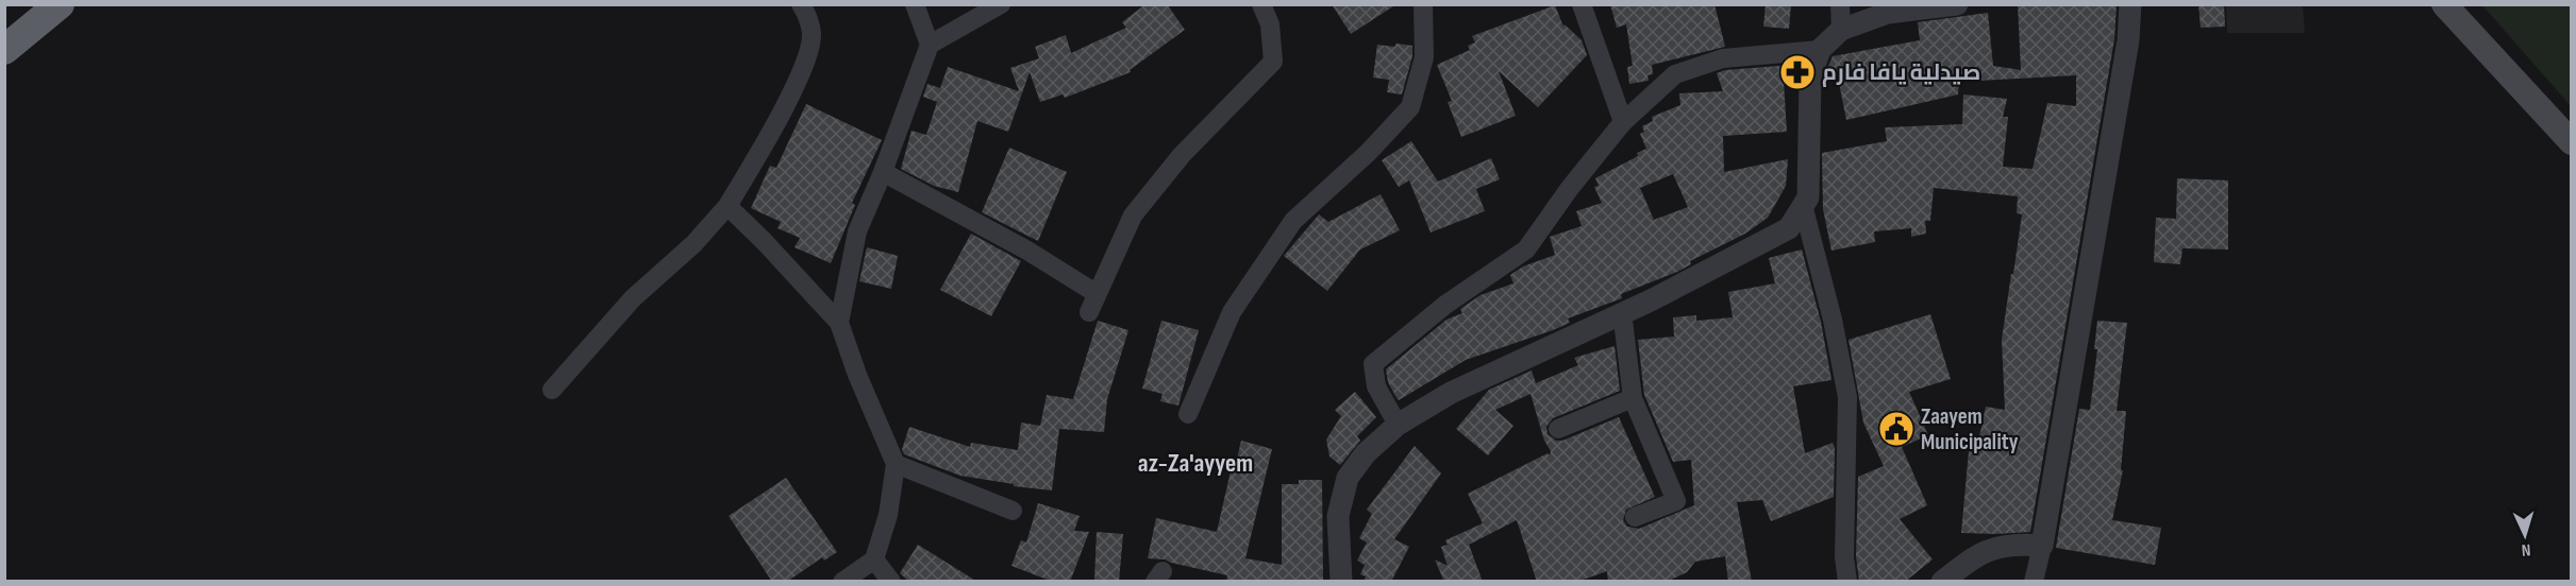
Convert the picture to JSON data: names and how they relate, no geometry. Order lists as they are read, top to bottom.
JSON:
{
  "districts": ["az-Za'ayyem"],
  "places": {
    "pharmacy": ["صيدلية يافا فارم"],
    "public building": ["Zaayem Municipality"]
  },
  "north": "bottom"
}
